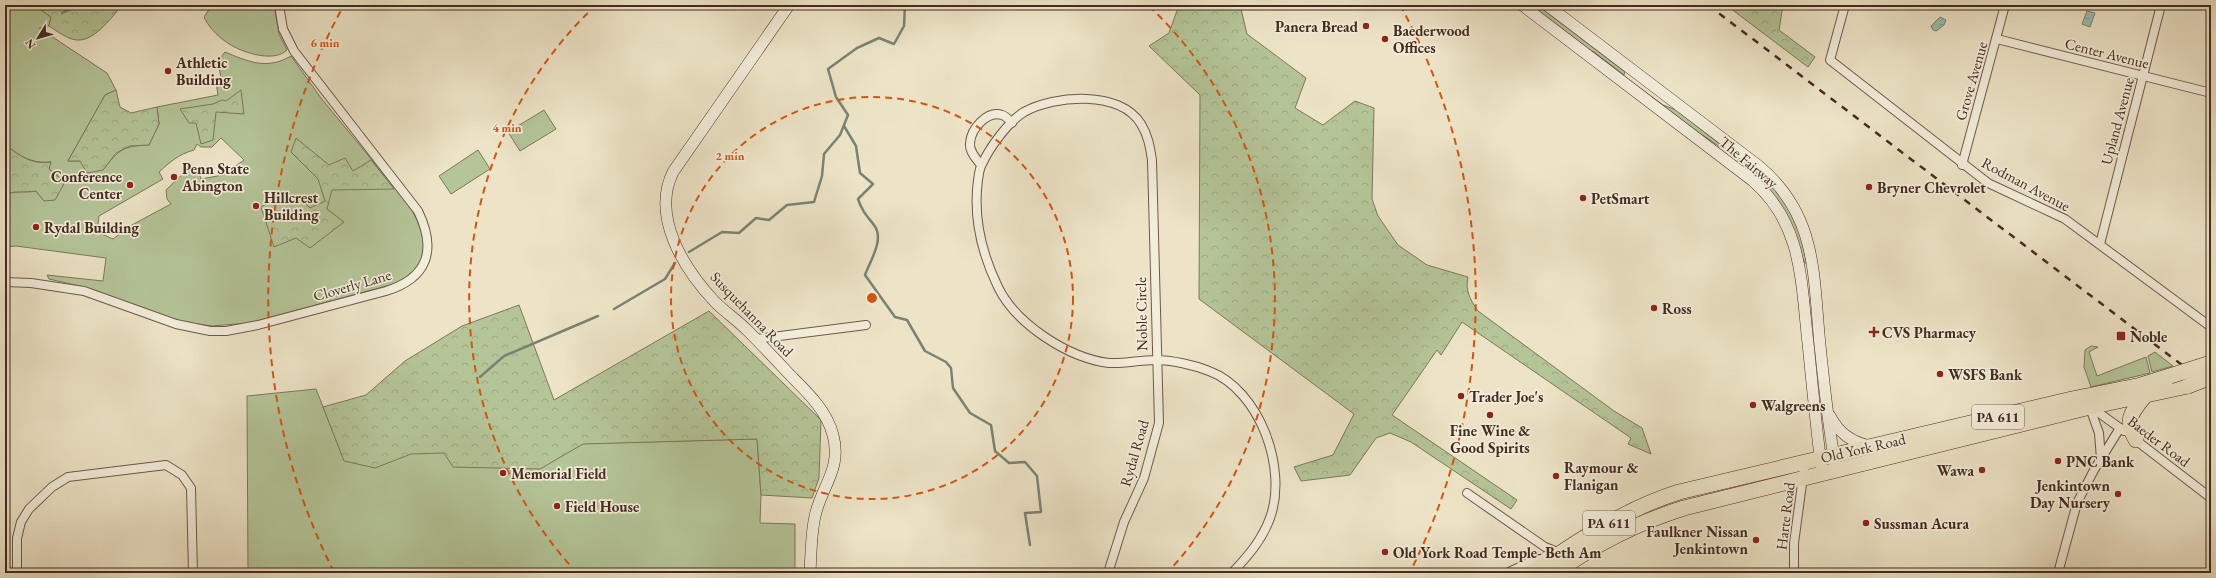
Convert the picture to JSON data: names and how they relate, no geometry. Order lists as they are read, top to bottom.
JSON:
{
  "streets": {
    "highway": ["PA 611", "Old York Road"],
    "main road": ["The Fairway", "Susquehanna Road"],
    "street": [
      "Center Avenue",
      "Grove Avenue",
      "Upland Avenue",
      "Rodman Avenue",
      "Cloverly Lane",
      "Noble Circle",
      "Baeder Road",
      "Rydal Road",
      "Harte Road"
    ]
  },
  "crossings": [
    ["Center Avenue", "Grove Avenue"],
    ["Center Avenue", "Upland Avenue"],
    ["Grove Avenue", "Rodman Avenue"],
    ["Upland Avenue", "Rodman Avenue"],
    ["The Fairway", "Old York Road"],
    ["Noble Circle", "Rydal Road"],
    ["Baeder Road", "Old York Road"],
    ["Old York Road", "Harte Road"]
  ],
  "places": {
    "other": [
      "Panera Bread",
      "Baederwood Offices",
      "Athletic Building",
      "Penn State Abington",
      "Conference Center",
      "Bryner Chevrolet",
      "PetSmart",
      "Hillcrest Building",
      "Rydal Building",
      "Ross",
      "WSFS Bank",
      "Trader Joe's",
      "Walgreens",
      "Fine Wine & Good Spirits",
      "PNC Bank",
      "Wawa",
      "Memorial Field",
      "Raymour & Flanigan",
      "Jenkintown Day Nursery",
      "Field House",
      "Sussman Acura",
      "Faulkner Nissan Jenkintown",
      "Old York Road Temple- Beth Am"
    ],
    "health": ["CVS Pharmacy"],
    "transit": ["Noble"]
  },
  "north": "bottom left",
  "rings": ["6 min", "4 min", "2 min"]
}
